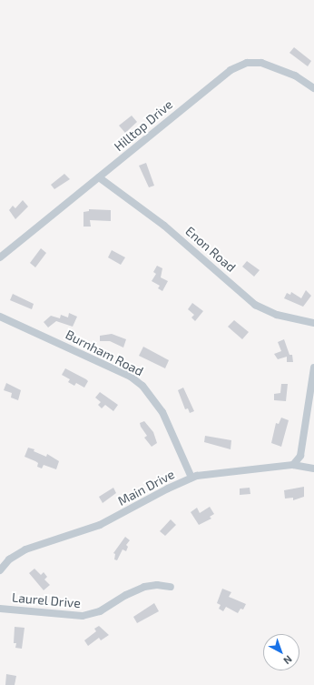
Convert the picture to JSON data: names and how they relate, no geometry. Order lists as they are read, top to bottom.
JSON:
{
  "streets": {
    "street": [
      "Hilltop Drive",
      "Enon Road",
      "Burnham Road",
      "Main Drive",
      "Laurel Drive"
    ]
  },
  "crossings": [
    ["Hilltop Drive", "Enon Road"],
    ["Burnham Road", "Main Drive"]
  ],
  "north": "bottom right"
}
